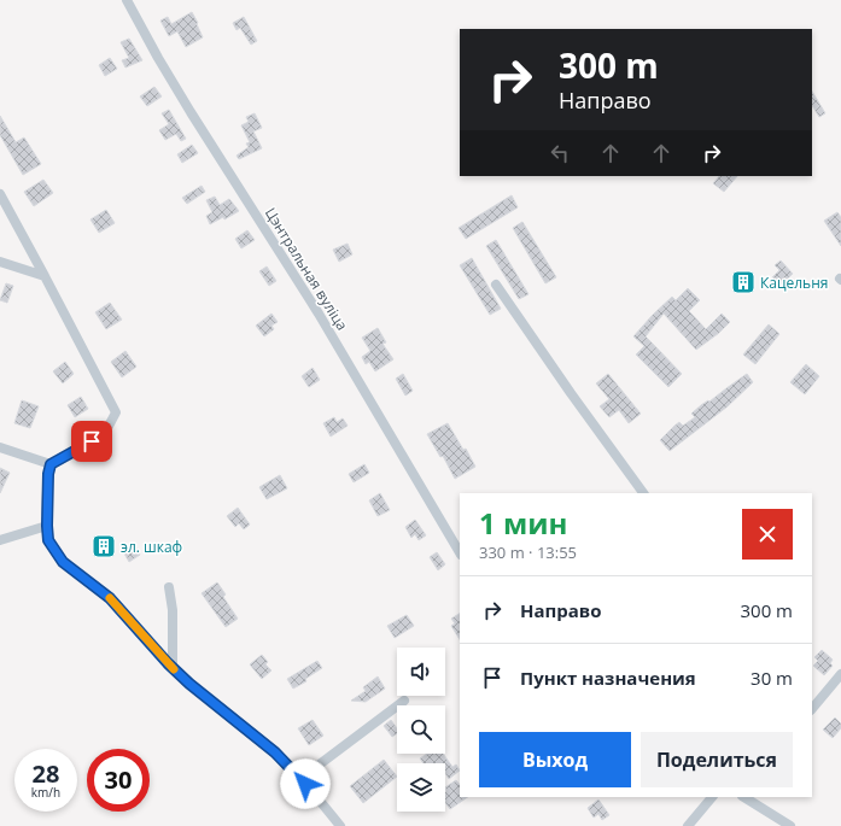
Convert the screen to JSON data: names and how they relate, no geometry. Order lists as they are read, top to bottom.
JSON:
{
  "streets": {
    "street": ["Цэнтральная вуліца"]
  },
  "places": {
    "building": ["Кацельня", "эл. шкаф"]
  },
  "page": {
    "turn": ["300 m", "Направо"],
    "heading": ["1 мин", "330 m · 13:55"],
    "list": [
      {
        "name": "Направо",
        "value": "300 m"
      },
      {
        "name": "Пункт назначения",
        "value": "30 m"
      }
    ],
    "buttons": ["Выход", "Поделиться"],
    "speed": "28 km/h",
    "limit": "30"
  }
}
